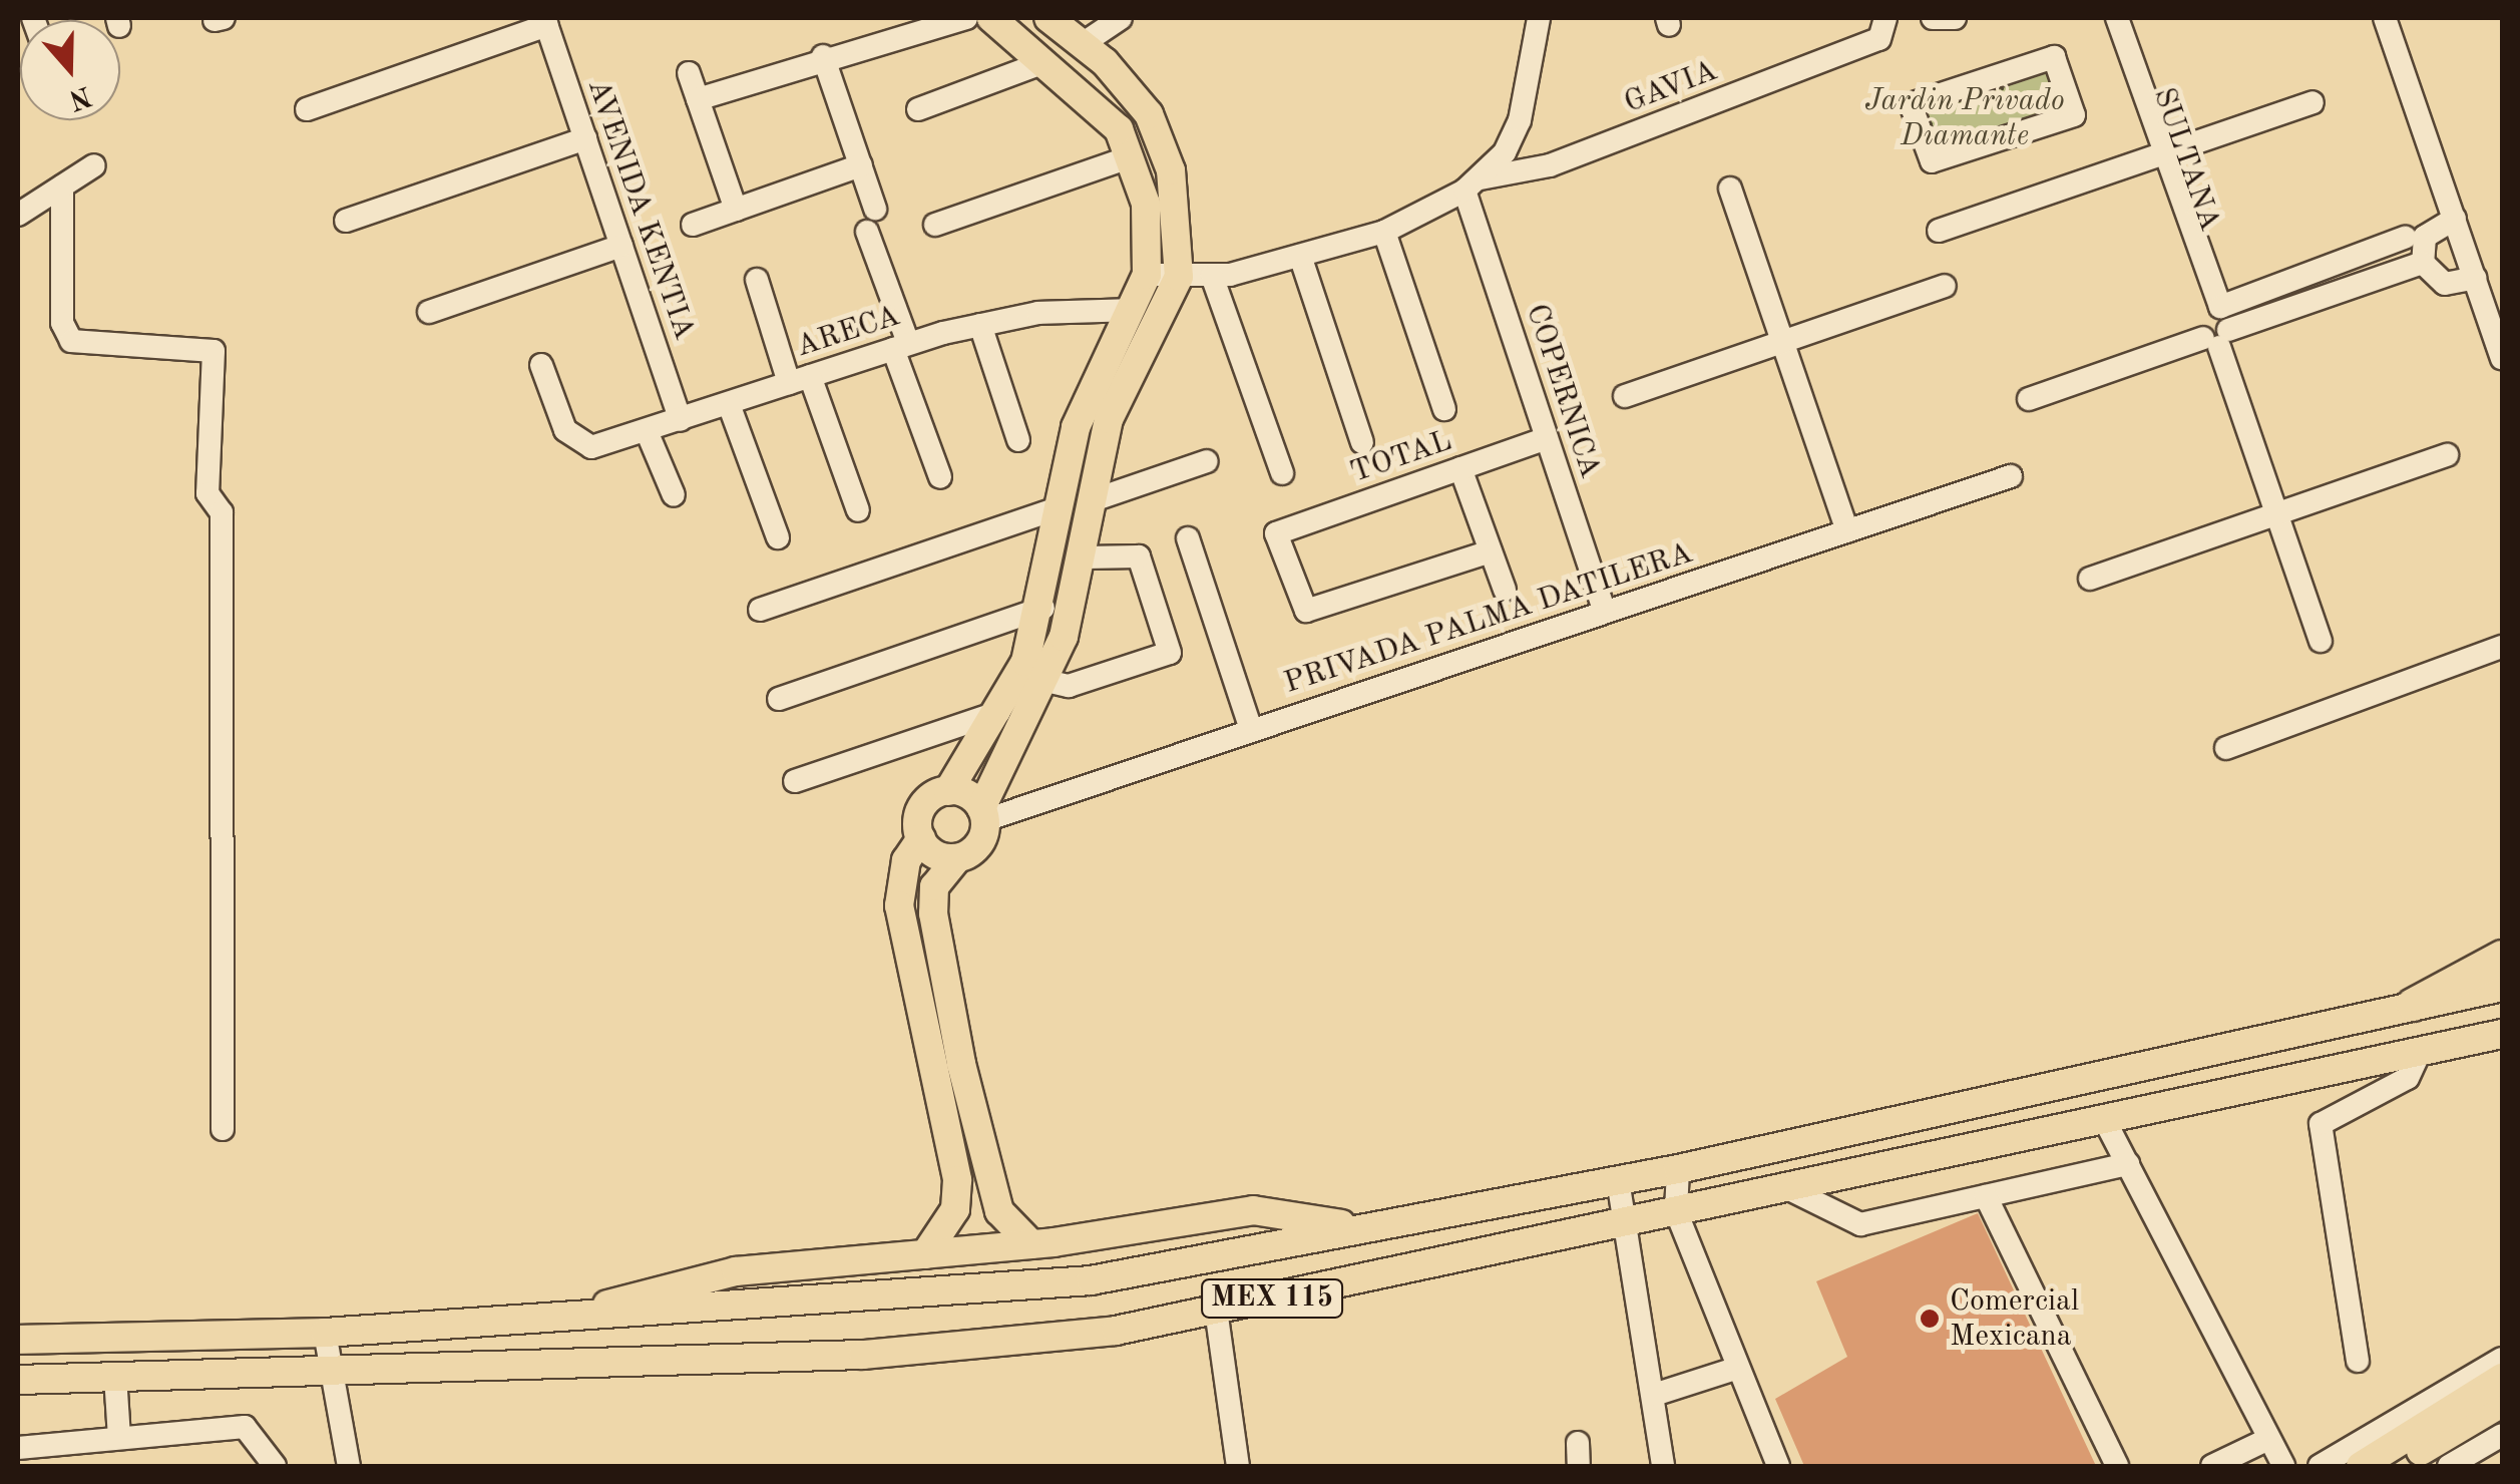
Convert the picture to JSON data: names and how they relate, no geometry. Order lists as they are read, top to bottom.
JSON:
{
  "streets": {
    "main road": ["MEX 115"],
    "street": [
      "GAVIA",
      "SULTANA",
      "AVENIDA KENTIA",
      "ARECA",
      "COPERNICA",
      "TOTAL",
      "PRIVADA PALMA DATILERA"
    ]
  },
  "crossings": [
    ["GAVIA", "COPERNICA"],
    ["AVENIDA KENTIA", "ARECA"],
    ["COPERNICA", "TOTAL"],
    ["COPERNICA", "PRIVADA PALMA DATILERA"]
  ],
  "parks": ["Jardin Privado Diamante"],
  "places": ["Comercial Mexicana"],
  "north": "bottom"
}
